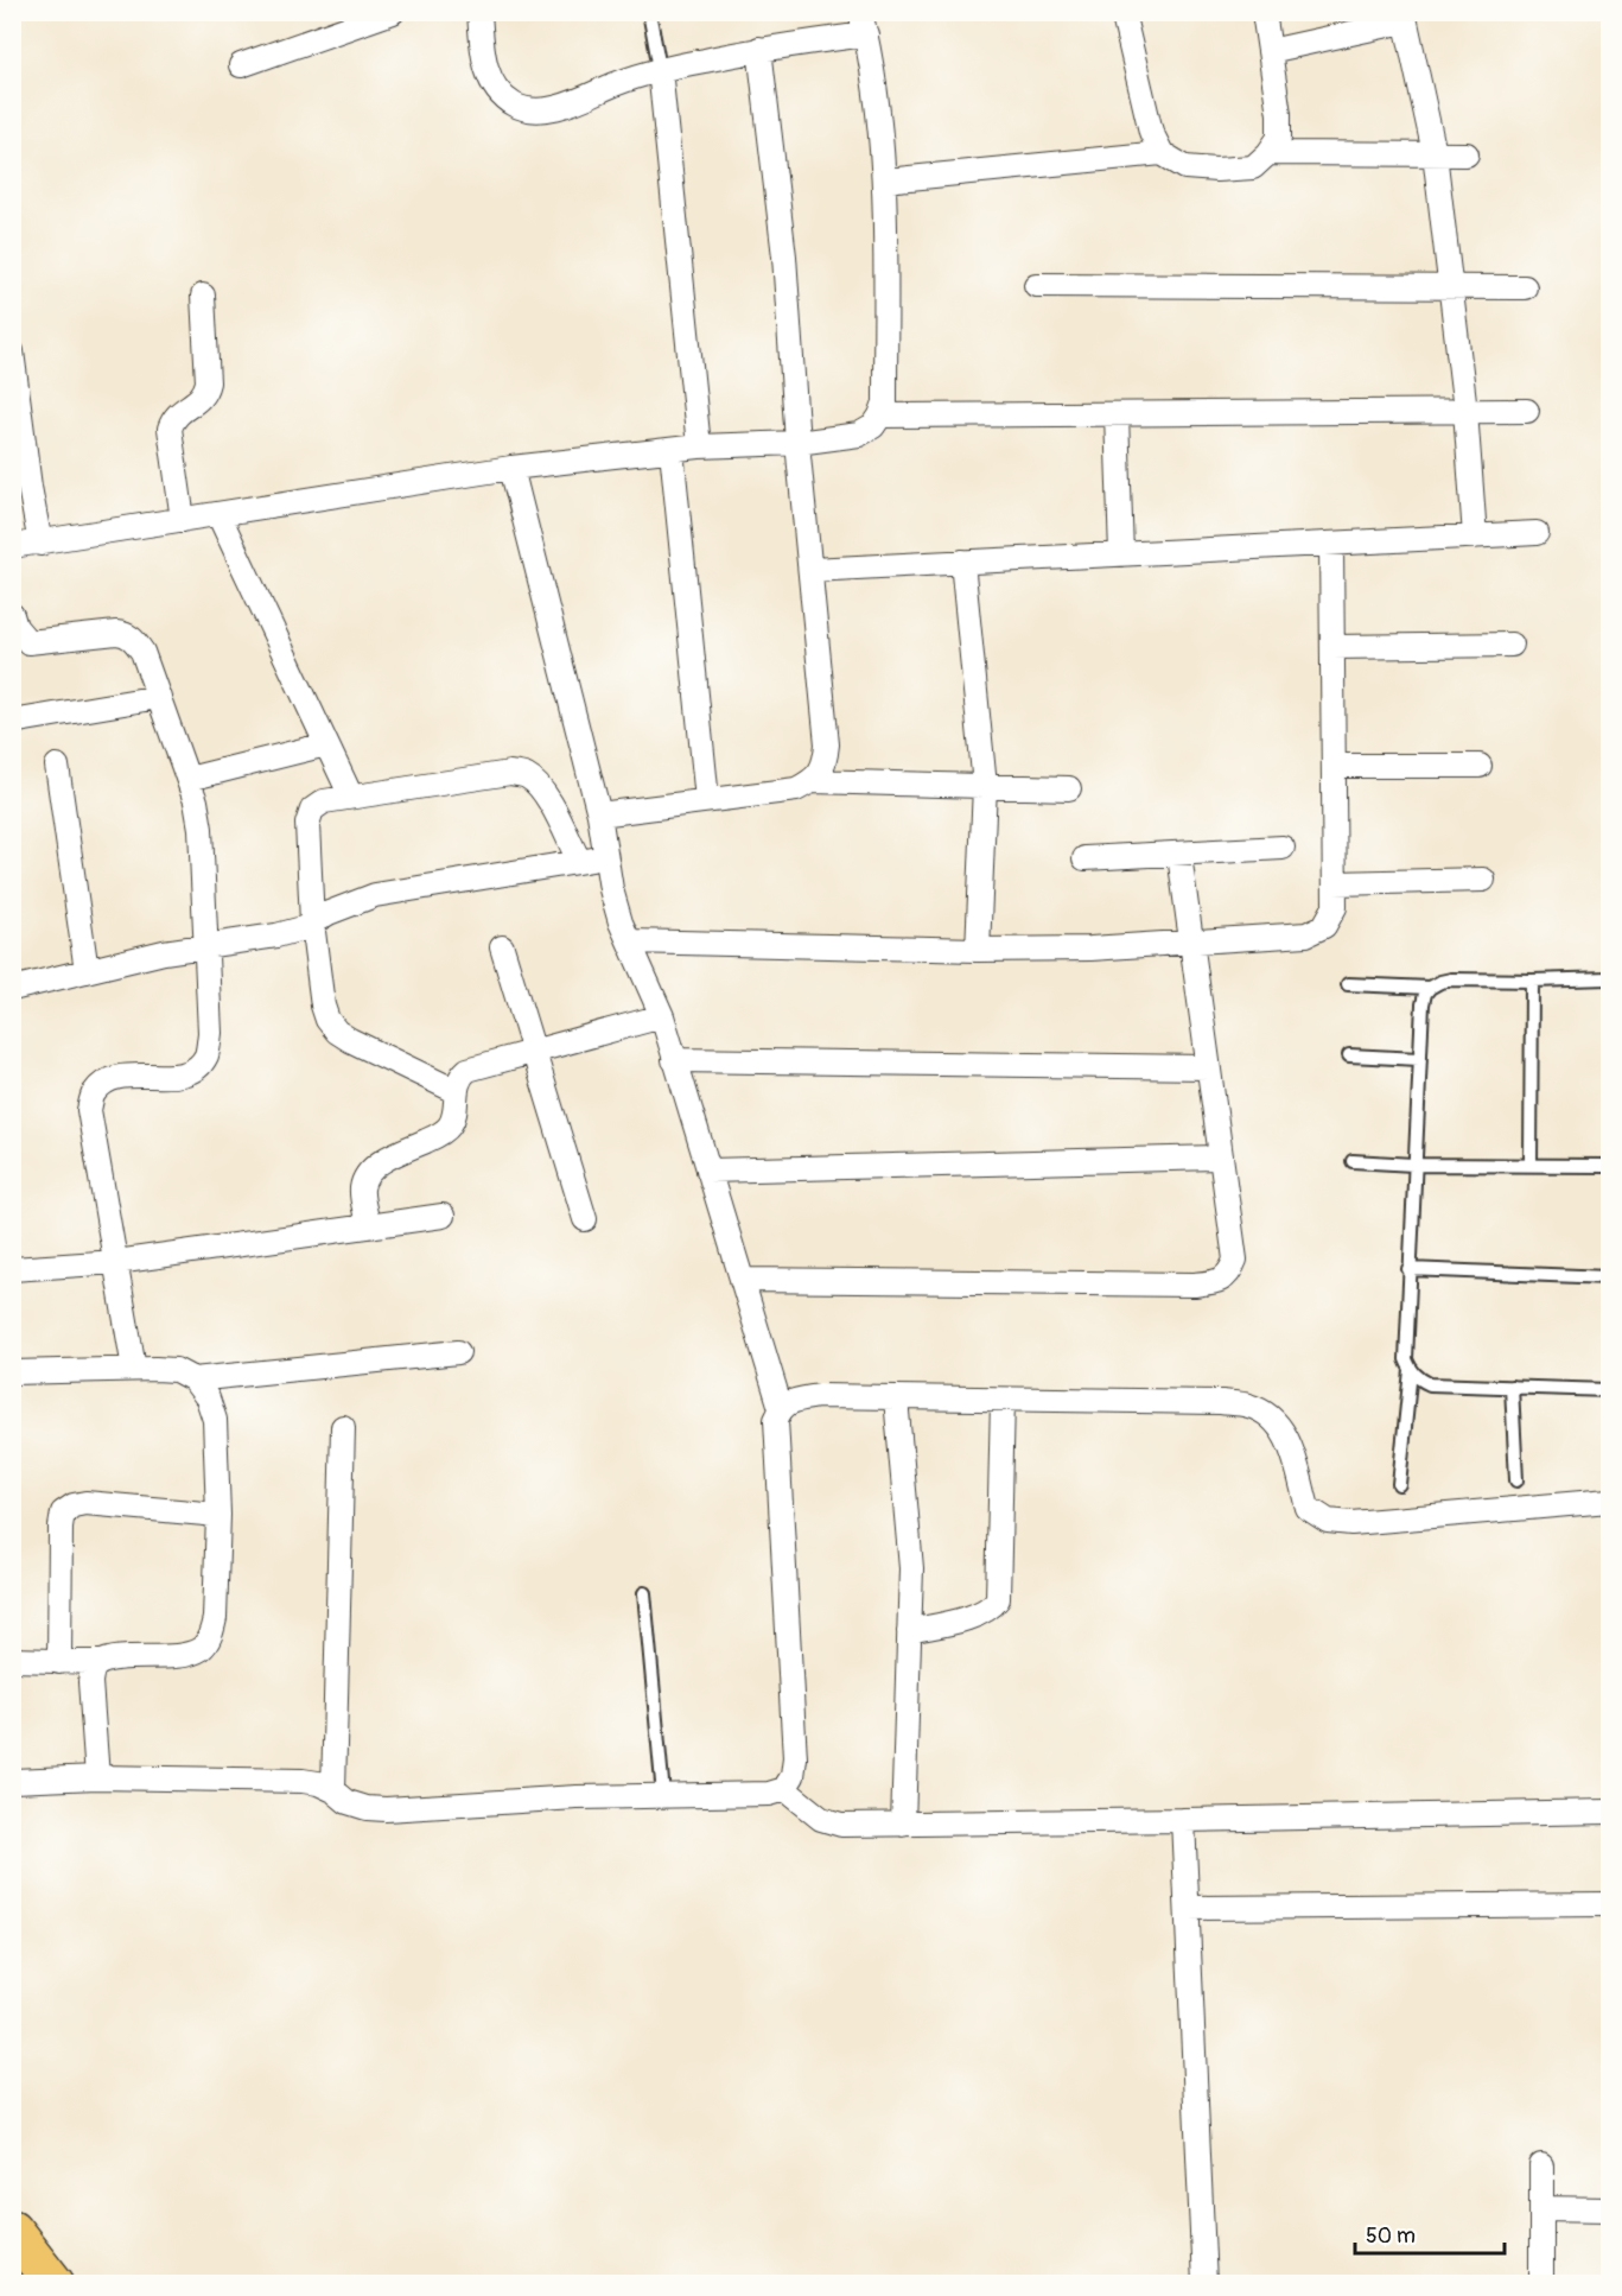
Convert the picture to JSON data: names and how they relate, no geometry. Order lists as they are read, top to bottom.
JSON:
{
  "scale_bar": "50 m"
}
